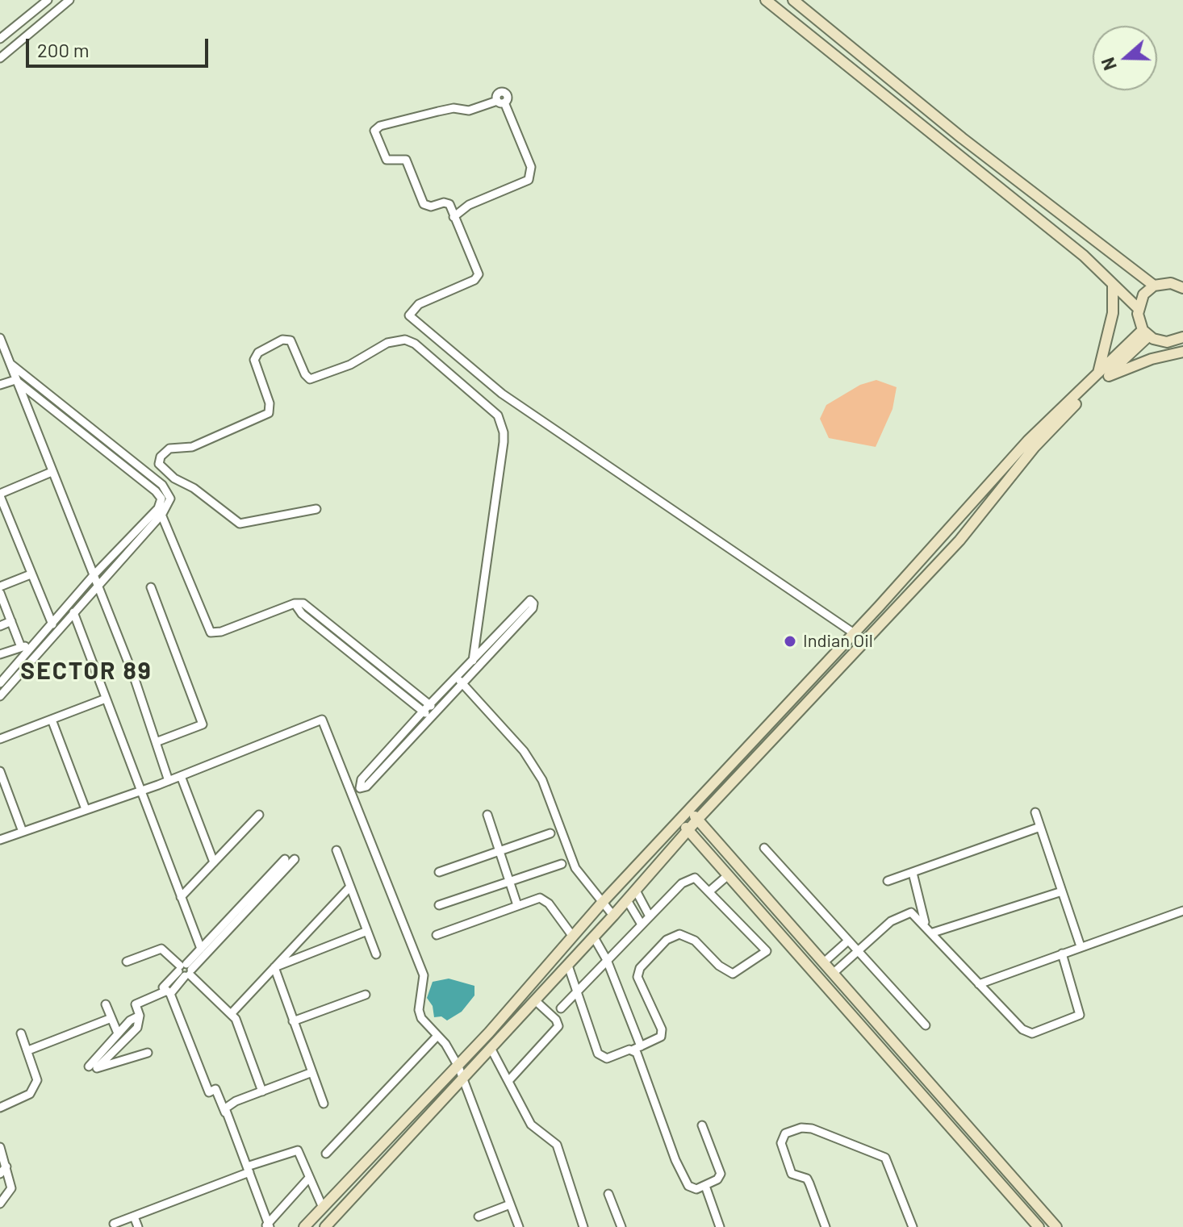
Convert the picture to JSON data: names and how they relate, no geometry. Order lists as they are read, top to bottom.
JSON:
{
  "districts": ["SECTOR 89"],
  "places": ["Indian Oil"],
  "scale_bar": "200 m",
  "north": "left"
}
